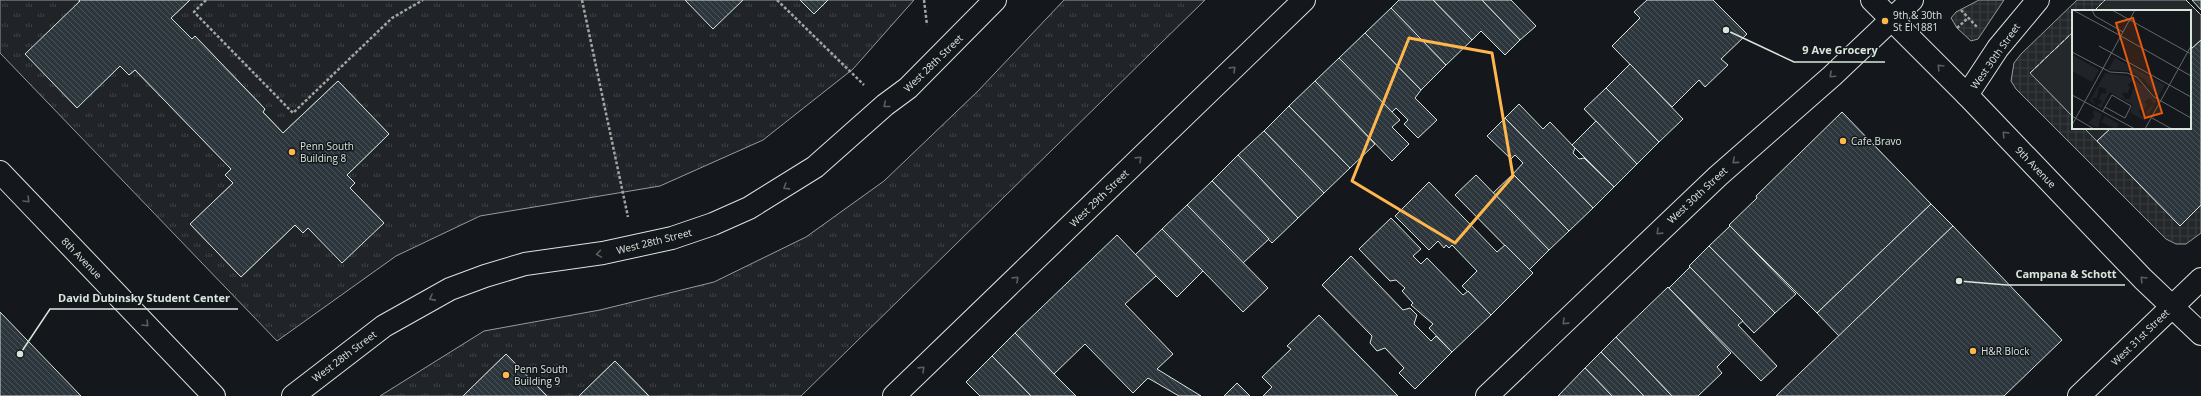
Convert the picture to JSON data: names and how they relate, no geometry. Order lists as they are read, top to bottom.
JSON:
{
  "streets": {
    "street": [
      "West 30th Street",
      "West 28th Street",
      "9th Avenue",
      "West 29th Street",
      "8th Avenue",
      "West 31st Street"
    ]
  },
  "crossings": [
    ["West 30th Street", "9th Avenue"],
    ["9th Avenue", "West 31st Street"]
  ],
  "one_way": [
    "West 30th Street",
    "West 28th Street",
    "9th Avenue",
    "West 29th Street",
    "8th Avenue"
  ],
  "places": [
    "9th & 30th St El 1881",
    "9 Ave Grocery",
    "Cafe Bravo",
    "Penn South Building 8",
    "Campana & Schott",
    "H&R Block",
    "David Dubinsky Student Center",
    "Penn South Building 9"
  ]
}
